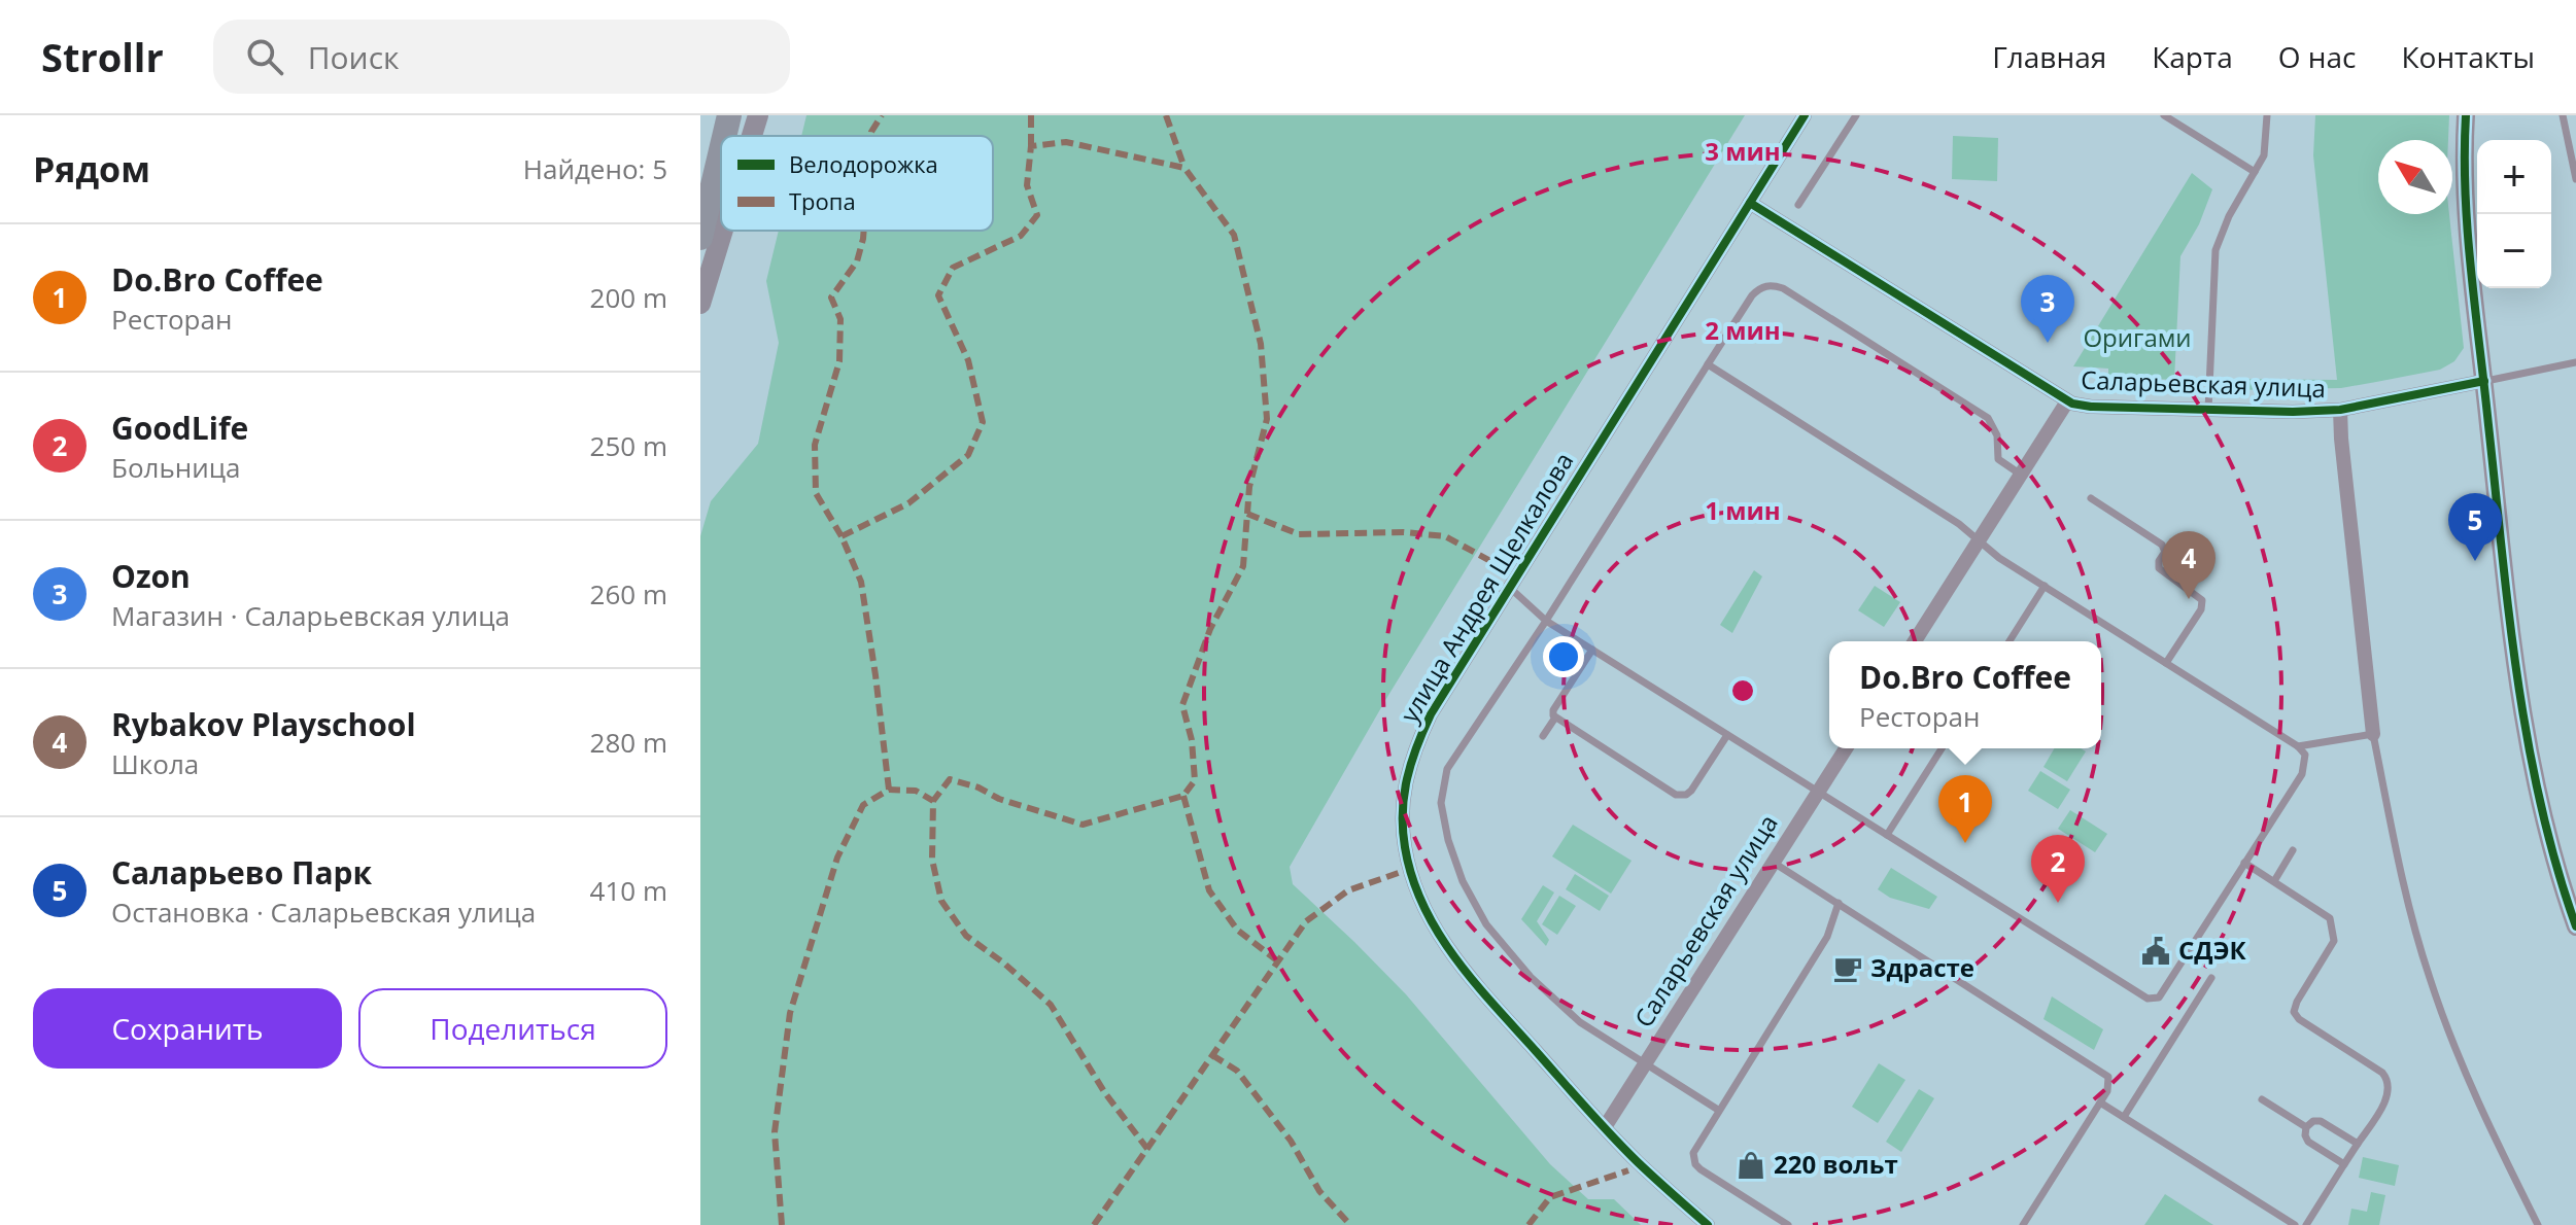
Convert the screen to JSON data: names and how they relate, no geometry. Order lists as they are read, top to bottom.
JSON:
{
  "streets": {
    "street": ["Саларьевская улица", "улица Андрея Щелкалова"]
  },
  "crossings": [
    ["Саларьевская улица", "улица Андрея Щелкалова"]
  ],
  "parks": ["Оригами"],
  "places": {
    "public building": ["СДЭК"],
    "cafe": ["Здрасте"],
    "shop": ["220 вольт"]
  },
  "legend": ["Велодорожка", "Тропа"],
  "north": "top left",
  "page": {
    "header": "Strollr",
    "search": "Поиск",
    "nav": [
      "Главная",
      "Карта",
      "О нас",
      "Контакты"
    ],
    "heading": ["Рядом", "Найдено: 5"],
    "map_buttons": ["+", "−"],
    "list": [
      {
        "mark": "1",
        "name": "Do.Bro Coffee",
        "note": "Ресторан",
        "value": "200 m"
      },
      {
        "mark": "2",
        "name": "GoodLife",
        "note": "Больница",
        "value": "250 m"
      },
      {
        "mark": "3",
        "name": "Ozon",
        "note": "Магазин · Саларьевская улица",
        "value": "260 m"
      },
      {
        "mark": "4",
        "name": "Rybakov Playschool",
        "note": "Школа",
        "value": "280 m"
      },
      {
        "mark": "5",
        "name": "Саларьево Парк",
        "note": "Остановка · Саларьевская улица",
        "value": "410 m"
      }
    ],
    "pins": [
      "3",
      "5",
      "4",
      "1",
      "2"
    ],
    "popup": ["Do.Bro Coffee", "Ресторан"],
    "buttons": ["Сохранить", "Поделиться"]
  },
  "rings": ["3 мин", "2 мин", "1 мин"]
}
